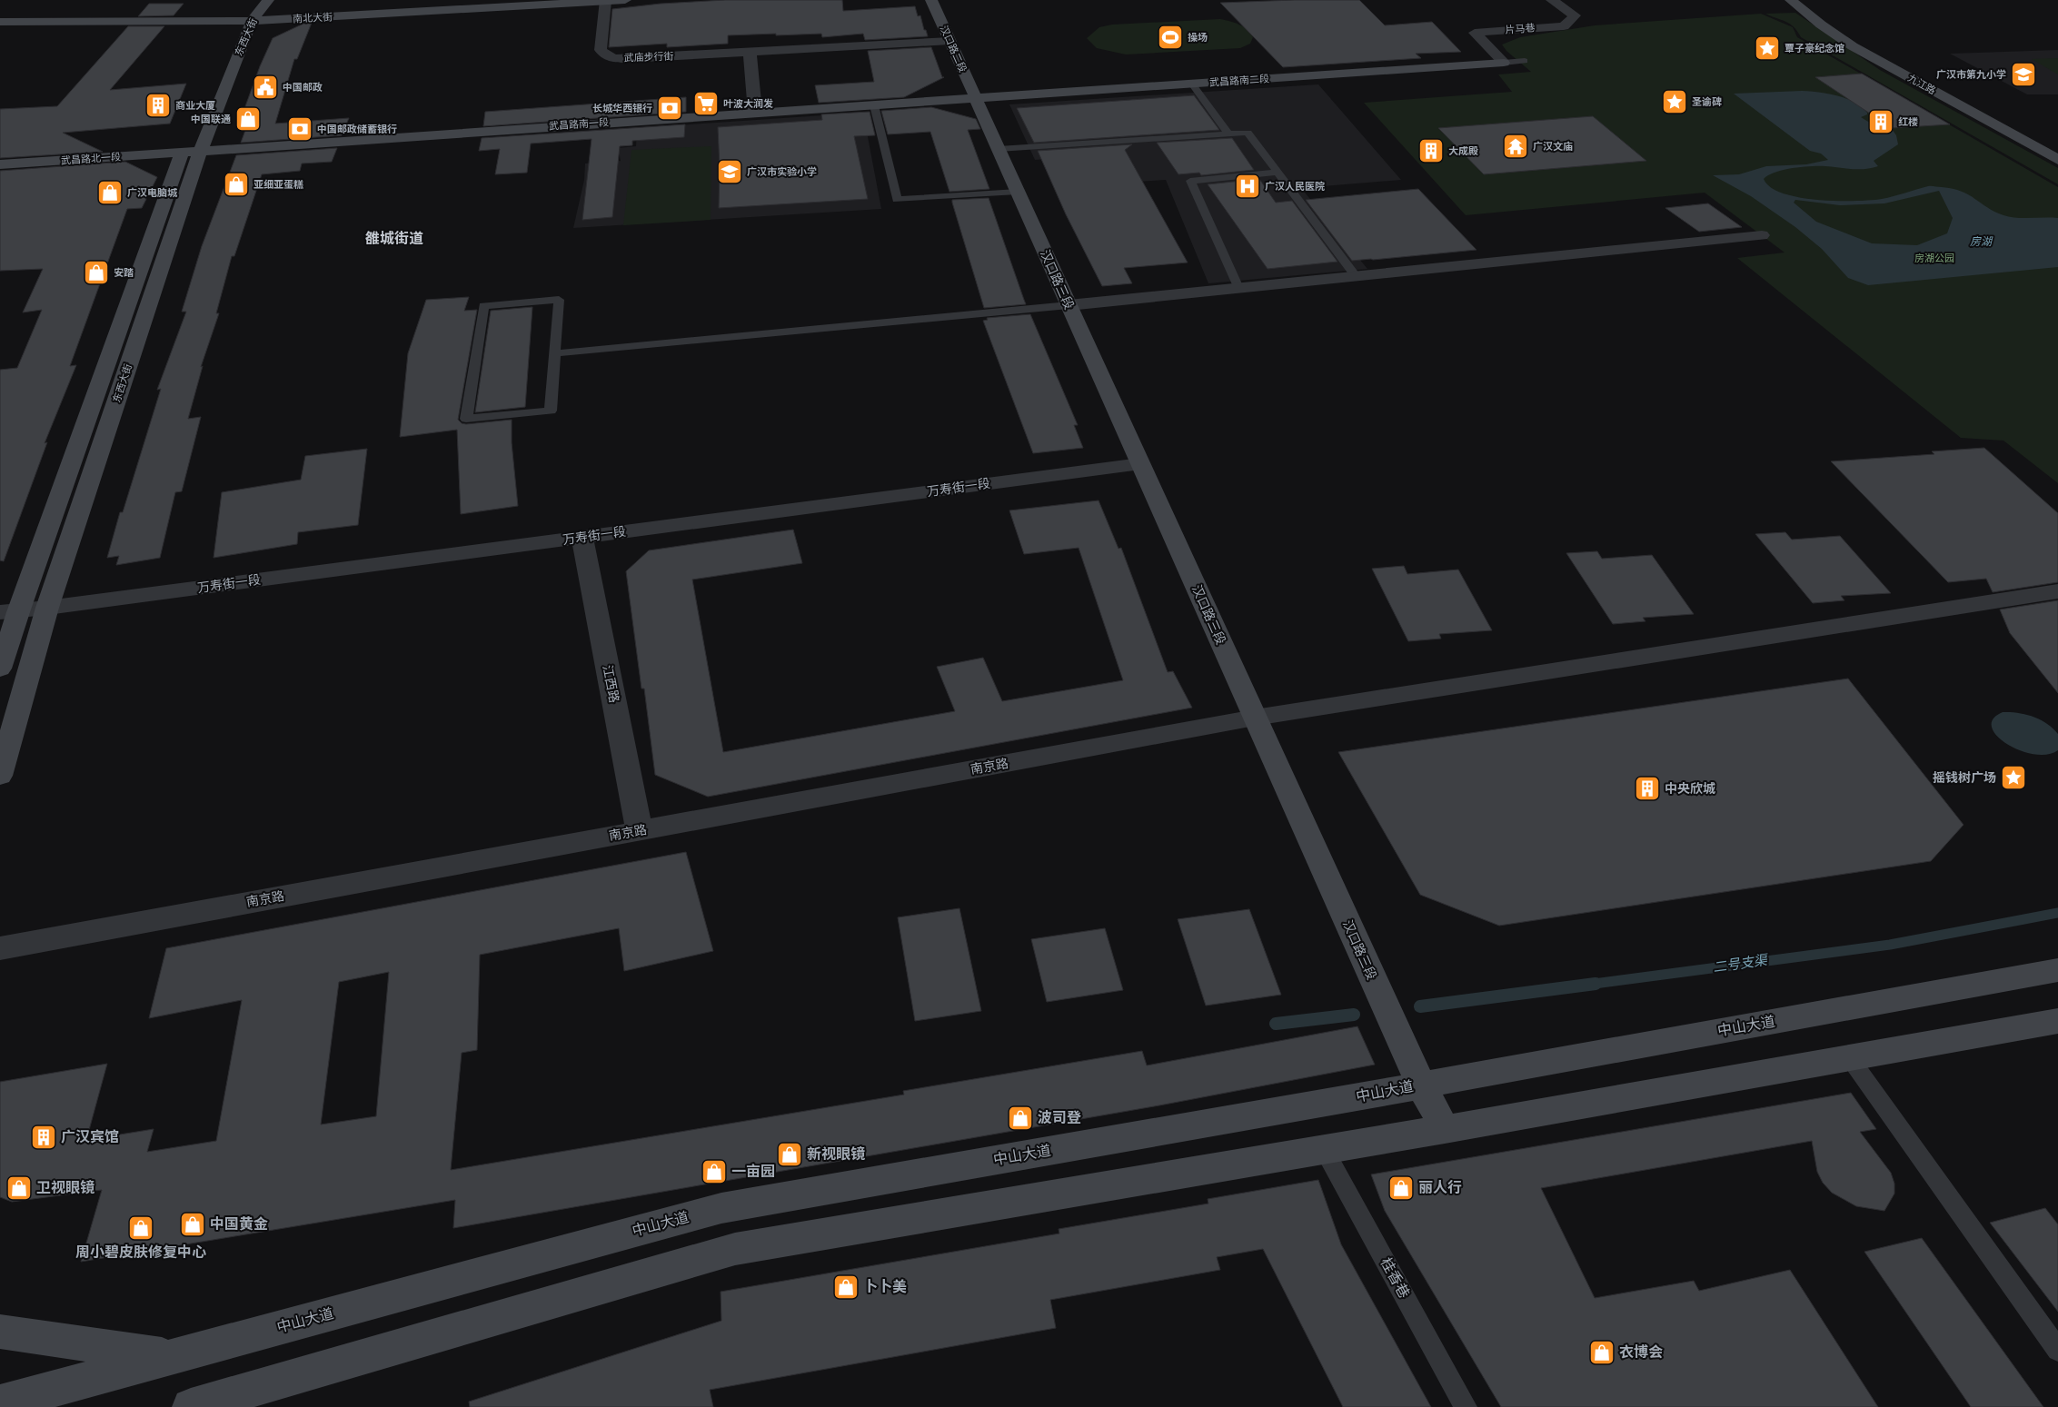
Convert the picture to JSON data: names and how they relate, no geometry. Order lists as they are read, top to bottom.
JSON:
{
  "streets": {
    "street": [
      "南北大街",
      "片马巷",
      "东西大街",
      "汉口路二段",
      "武庙步行街",
      "武昌路南二段",
      "九江路",
      "武昌路南一段",
      "武昌路北一段",
      "汉口路三段",
      "万寿街一段",
      "江西路",
      "南京路",
      "中山大道"
    ],
    "lane": ["桂香巷"]
  },
  "crossings": [
    ["南北大街", "东西大街"],
    ["南北大街", "武庙步行街"],
    ["片马巷", "武昌路南二段"],
    ["东西大街", "武昌路南一段"],
    ["东西大街", "武昌路北一段"],
    ["东西大街", "万寿街一段"],
    ["汉口路二段", "武庙步行街"],
    ["汉口路二段", "武昌路南二段"],
    ["汉口路二段", "武昌路南一段"],
    ["汉口路二段", "汉口路三段"],
    ["武昌路南二段", "武昌路南一段"],
    ["武昌路南二段", "汉口路三段"],
    ["武昌路南一段", "武昌路北一段"],
    ["武昌路南一段", "汉口路三段"],
    ["汉口路三段", "万寿街一段"],
    ["汉口路三段", "南京路"],
    ["汉口路三段", "中山大道"],
    ["万寿街一段", "江西路"],
    ["江西路", "南京路"]
  ],
  "districts": ["雒城街道"],
  "water": ["房湖", "二号支渠"],
  "parks": ["房湖公园"],
  "places": {
    "sports": ["操场"],
    "place": ["覃子豪纪念馆", "圣谕碑", "摇钱树广场"],
    "school or university": ["广汉市第九小学", "广汉市实验小学"],
    "public building": ["中国邮政"],
    "supermarket": ["叶波大润发"],
    "building": [
      "商业大厦",
      "红楼",
      "大成殿",
      "中央欣城",
      "广汉宾馆"
    ],
    "bank": ["长城华西银行", "中国邮政储蓄银行"],
    "shop": [
      "中国联通",
      "亚细亚蛋糕",
      "广汉电脑城",
      "安踏",
      "波司登",
      "新视眼镜",
      "一亩园",
      "卫视眼镜",
      "丽人行",
      "中国黄金",
      "周小碧皮肤修复中心",
      "卜卜美",
      "衣博会"
    ],
    "temple": ["广汉文庙"],
    "hospital": ["广汉人民医院"]
  }
}
